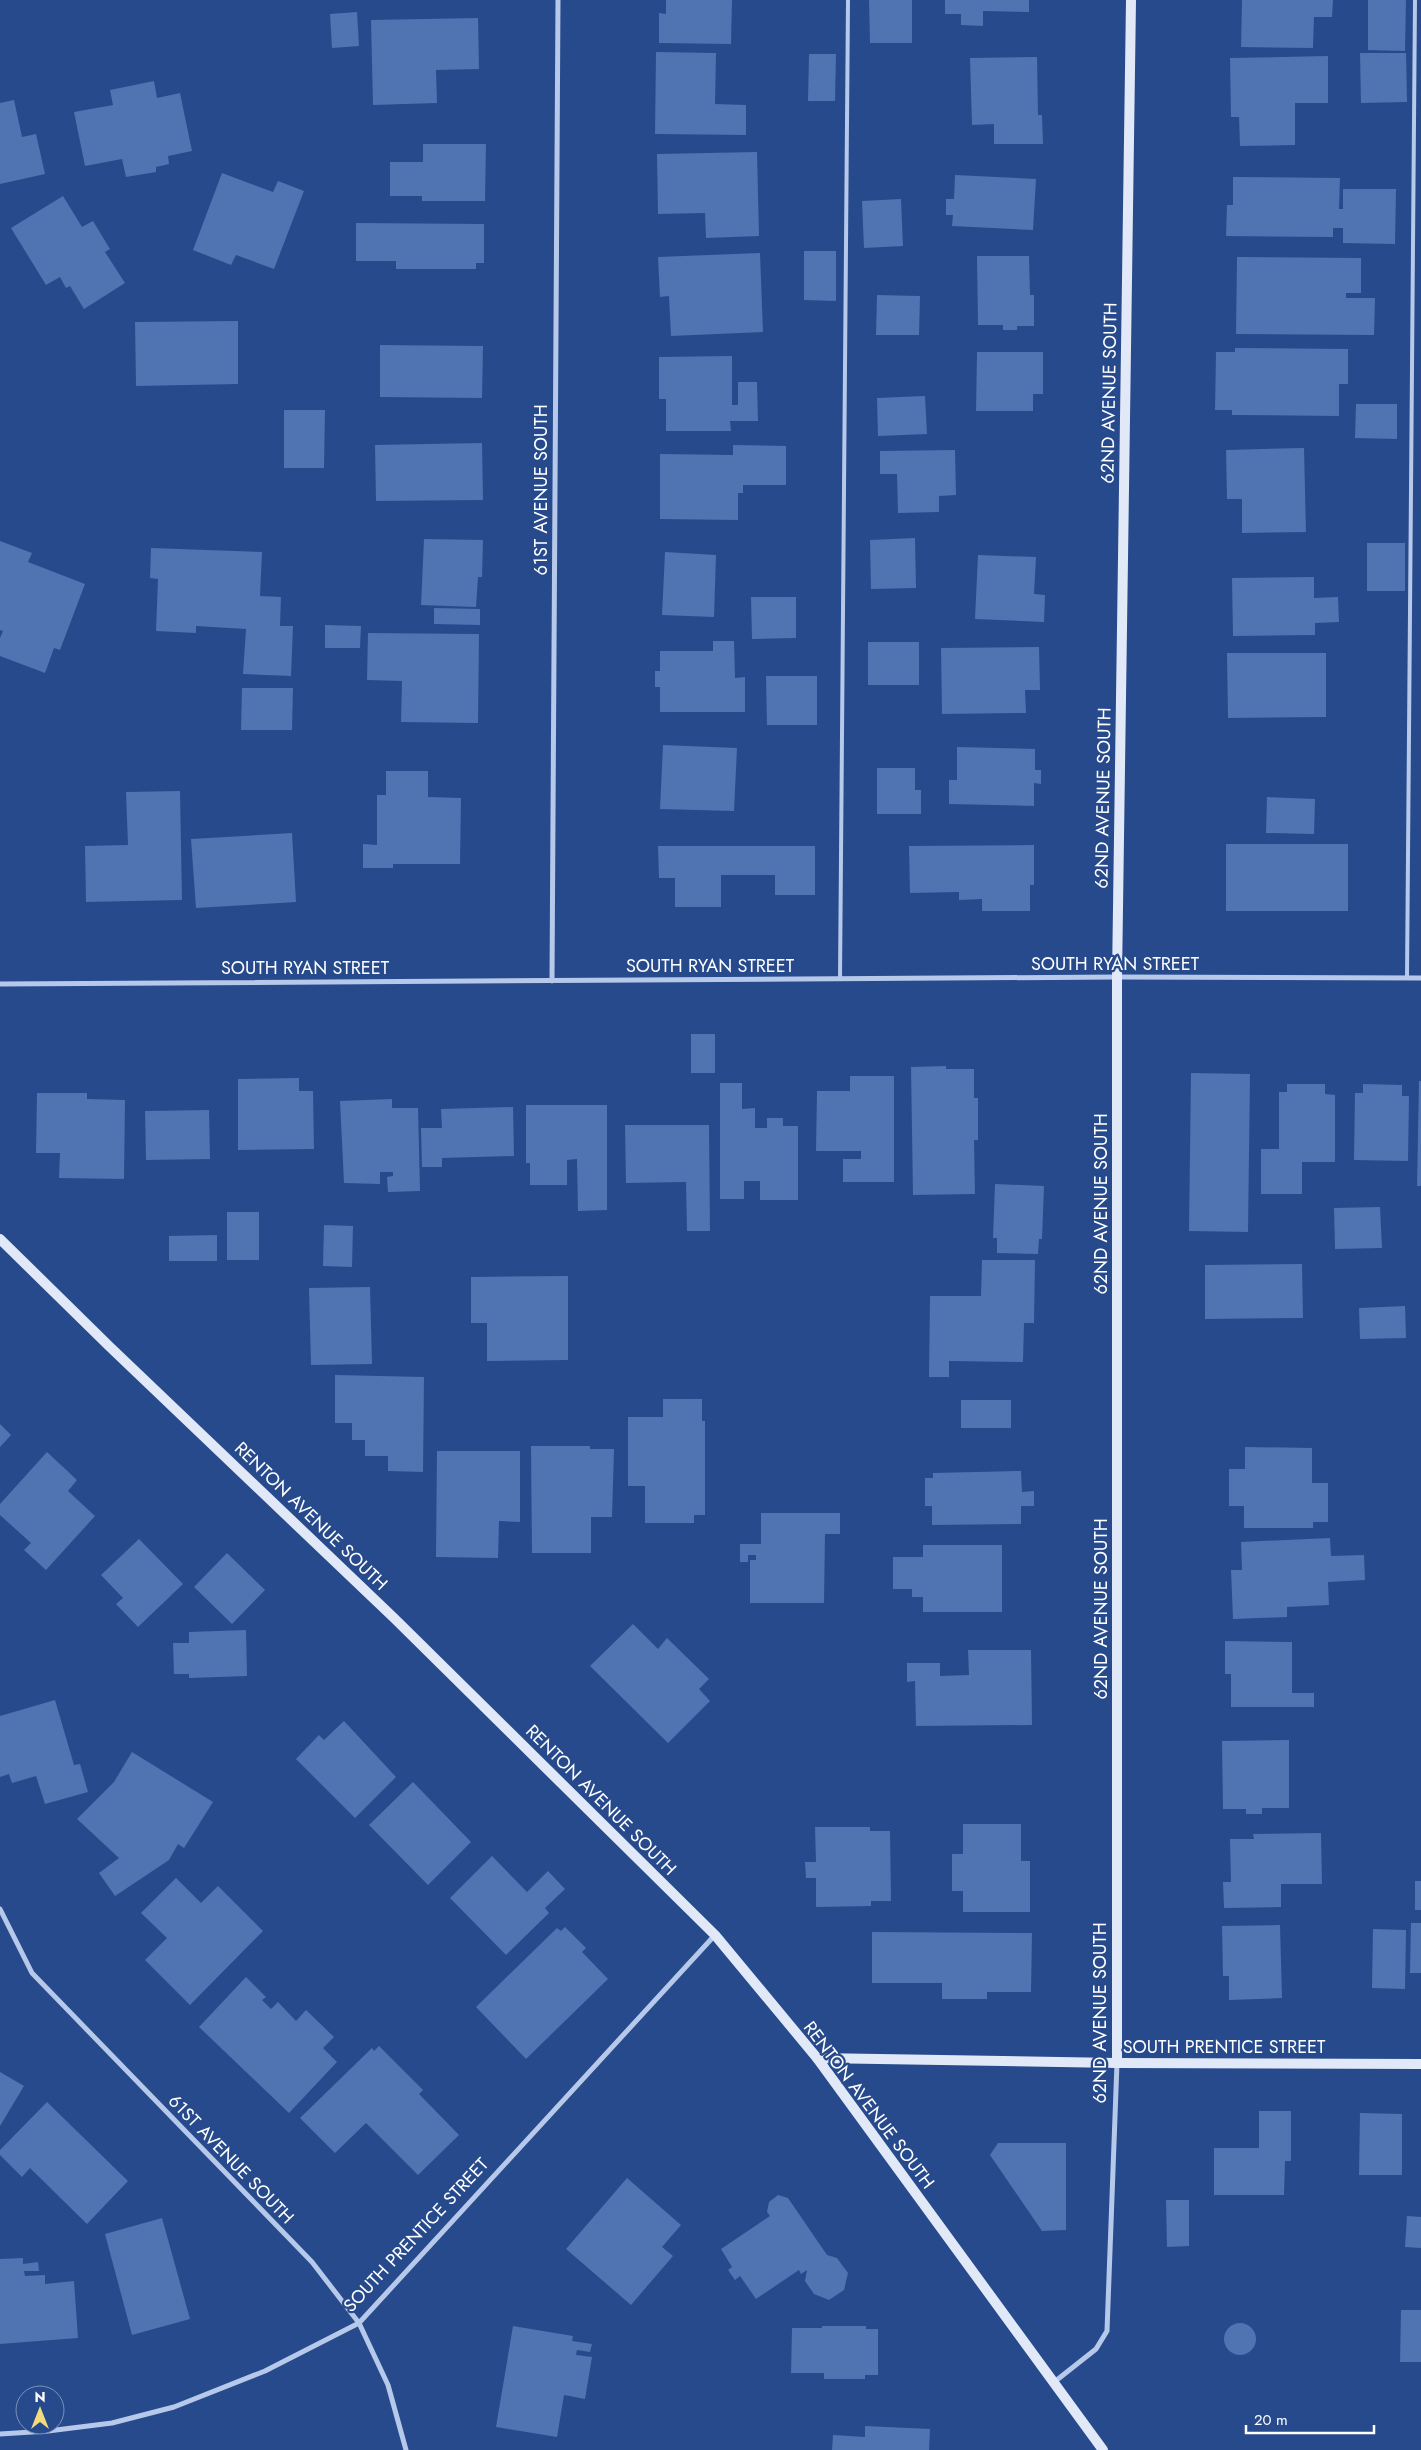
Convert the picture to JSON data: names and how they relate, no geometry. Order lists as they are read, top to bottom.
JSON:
{
  "streets": {
    "street": [
      "62ND AVENUE SOUTH",
      "61ST AVENUE SOUTH",
      "SOUTH RYAN STREET",
      "RENTON AVENUE SOUTH",
      "SOUTH PRENTICE STREET"
    ]
  },
  "crossings": [
    ["62ND AVENUE SOUTH", "SOUTH RYAN STREET"],
    ["62ND AVENUE SOUTH", "RENTON AVENUE SOUTH"],
    ["62ND AVENUE SOUTH", "SOUTH PRENTICE STREET"],
    ["61ST AVENUE SOUTH", "SOUTH RYAN STREET"],
    ["61ST AVENUE SOUTH", "SOUTH PRENTICE STREET"],
    ["RENTON AVENUE SOUTH", "SOUTH PRENTICE STREET"]
  ],
  "scale_bar": "20 m",
  "north": "top"
}
